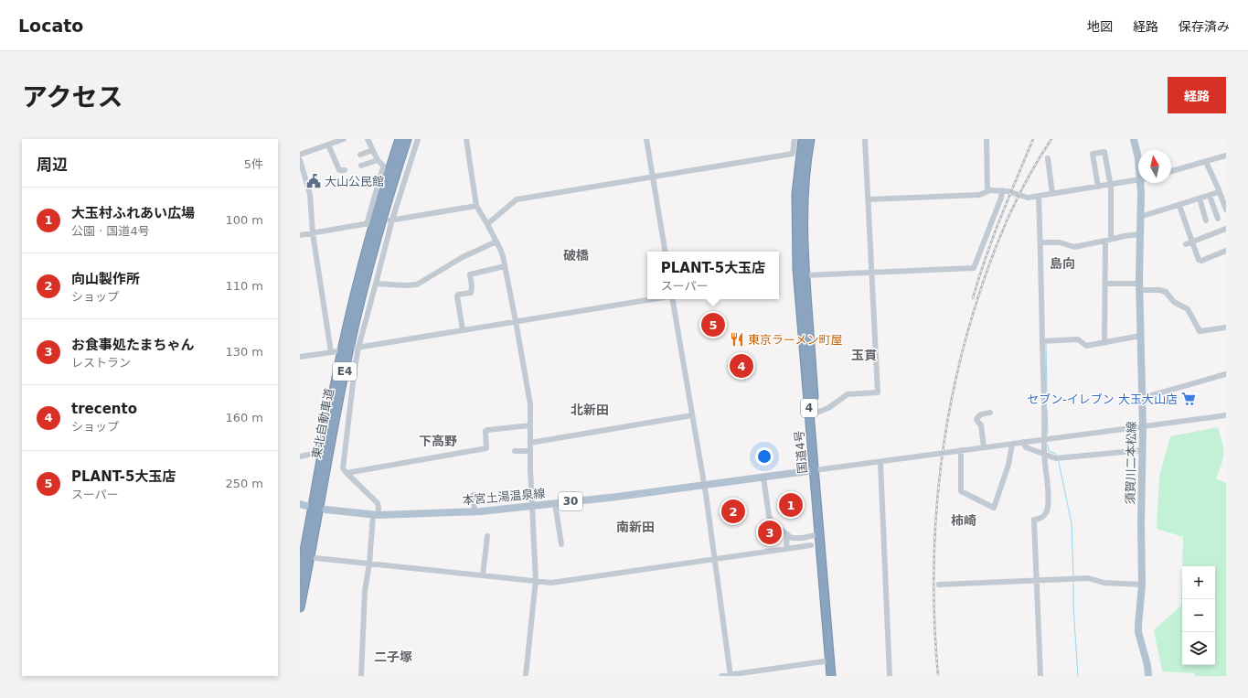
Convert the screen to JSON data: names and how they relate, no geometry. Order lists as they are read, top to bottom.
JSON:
{
  "streets": {
    "highway": [
      "E4",
      "4",
      "東北自動車道",
      "国道4号"
    ],
    "main road": ["須賀川二本松線", "本宮土湯温泉線", "30"]
  },
  "crossings": [
    ["国道4号", "本宮土湯温泉線"]
  ],
  "districts": [
    "破橋",
    "島向",
    "玉貫",
    "北新田",
    "下高野",
    "柿崎",
    "南新田",
    "二子塚"
  ],
  "places": {
    "public building": ["大山公民館"],
    "restaurant": ["東京ラーメン町屋"],
    "supermarket": ["セブン-イレブン 大玉大山店"]
  },
  "north": "top",
  "page": {
    "header": "Locato",
    "nav": ["地図", "経路", "保存済み"],
    "title": "アクセス",
    "buttons": "経路",
    "heading": ["周辺", "5件"],
    "list": [
      {
        "mark": "1",
        "name": "大玉村ふれあい広場",
        "note": "公園 · 国道4号",
        "value": "100 m"
      },
      {
        "mark": "2",
        "name": "向山製作所",
        "note": "ショップ",
        "value": "110 m"
      },
      {
        "mark": "3",
        "name": "お食事処たまちゃん",
        "note": "レストラン",
        "value": "130 m"
      },
      {
        "mark": "4",
        "name": "trecento",
        "note": "ショップ",
        "value": "160 m"
      },
      {
        "mark": "5",
        "name": "PLANT-5大玉店",
        "note": "スーパー",
        "value": "250 m"
      }
    ],
    "popup": ["PLANT-5大玉店", "スーパー"],
    "pins": [
      "5",
      "4",
      "1",
      "2",
      "3"
    ],
    "map_buttons": ["+", "−"]
  }
}
